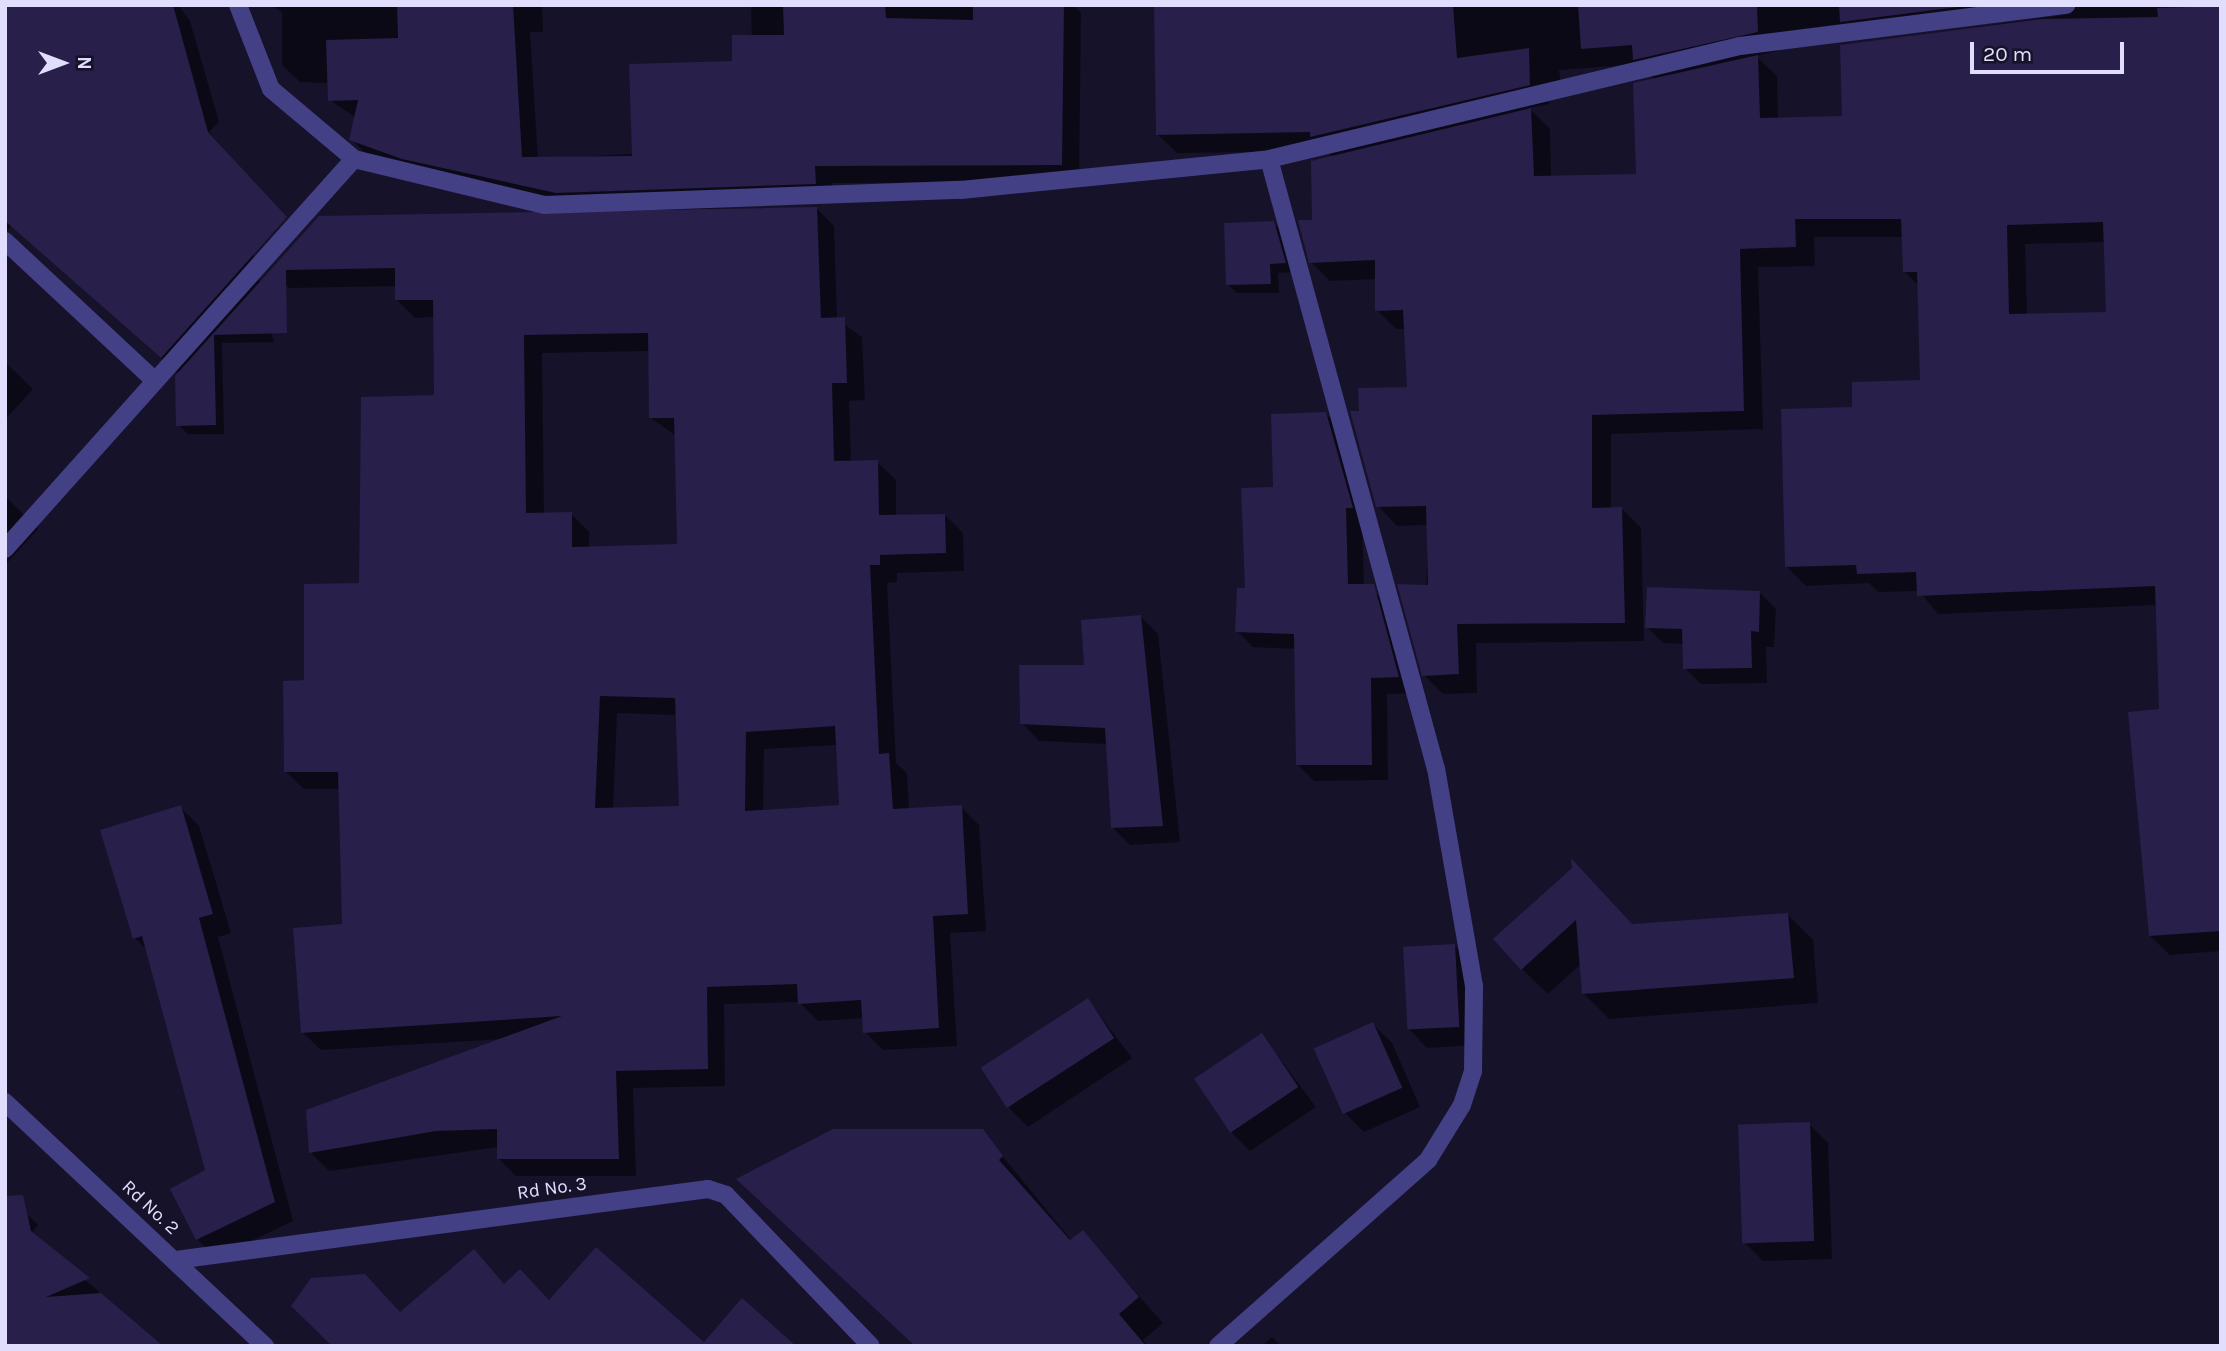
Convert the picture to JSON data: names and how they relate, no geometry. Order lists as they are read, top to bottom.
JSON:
{
  "streets": {
    "street": ["Rd No. 3", "Rd No. 2"]
  },
  "crossings": [
    ["Rd No. 3", "Rd No. 2"]
  ],
  "scale_bar": "20 m",
  "north": "right"
}
